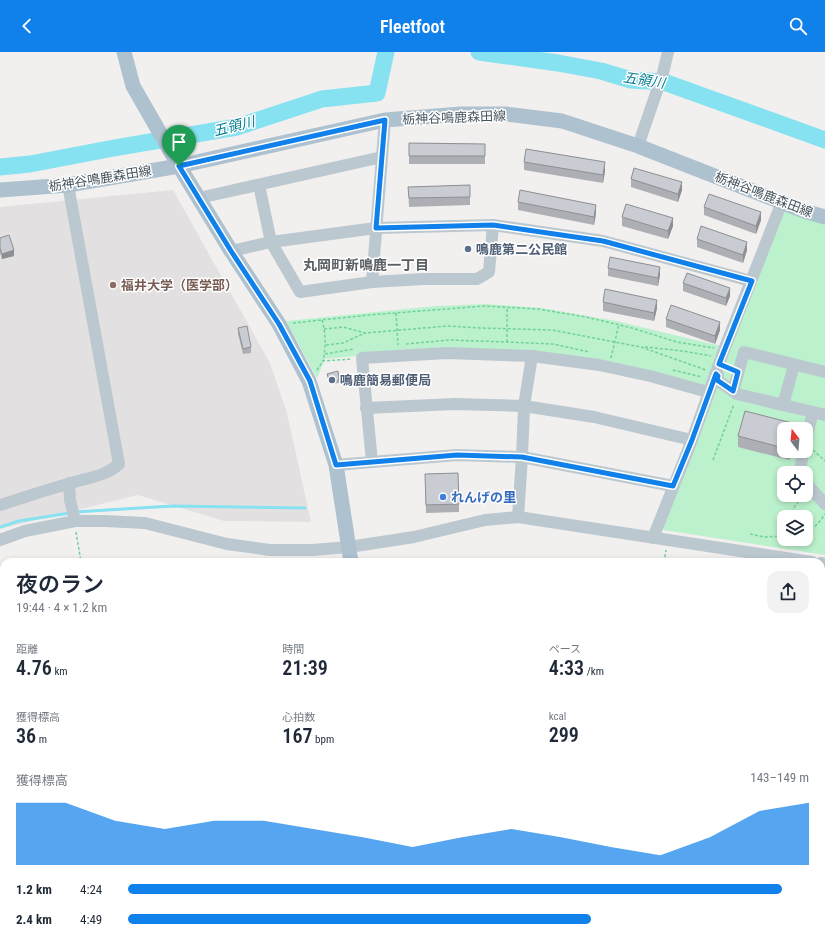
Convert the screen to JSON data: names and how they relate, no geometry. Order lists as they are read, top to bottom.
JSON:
{
  "streets": {
    "main road": ["栃神谷鳴鹿森田線"]
  },
  "districts": ["丸岡町新鳴鹿一丁目"],
  "water": ["五領川"],
  "places": [
    "鳴鹿第二公民館",
    "福井大学（医学部）",
    "鳴鹿簡易郵便局",
    "れんげの里"
  ],
  "north": "top",
  "page": {
    "header": "Fleetfoot",
    "heading": ["夜のラン", "19:44 · 4 × 1.2 km"],
    "stats": [
      ["距離", "4.76 km"],
      ["時間", "21:39"],
      ["ペース", "4:33 /km"],
      ["獲得標高", "36 m"],
      ["心拍数", "167 bpm"],
      ["kcal", "299"]
    ],
    "chart": ["獲得標高", "143–149 m"],
    "list": [
      {
        "name": "1.2 km",
        "note": "4:24"
      },
      {
        "name": "2.4 km",
        "note": "4:49"
      }
    ]
  }
}
